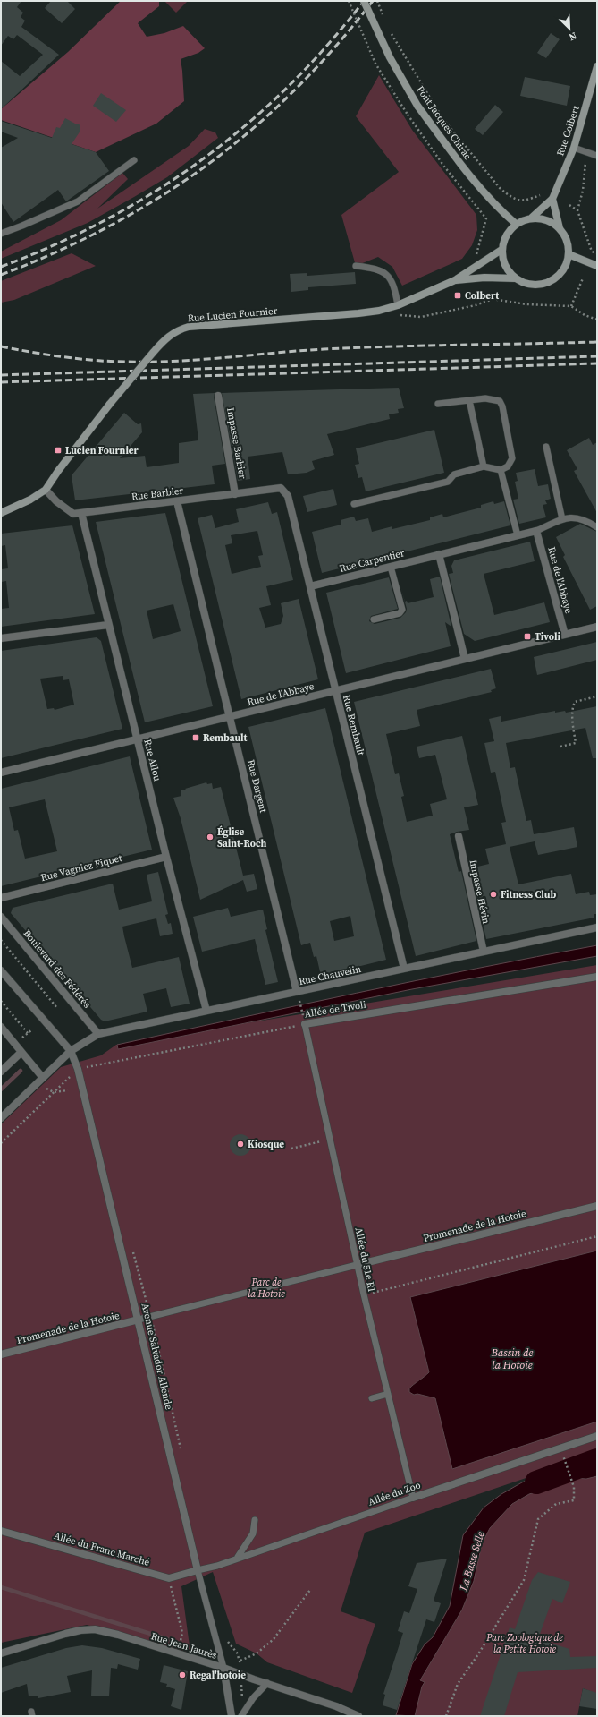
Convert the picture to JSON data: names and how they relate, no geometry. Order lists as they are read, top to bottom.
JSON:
{
  "streets": {
    "main road": ["Pont Jacques Chirac", "Rue Colbert", "Rue Lucien Fournier"],
    "street": [
      "Impasse Barbier",
      "Rue Barbier",
      "Rue Carpentier",
      "Rue de l'Abbaye",
      "Rue Rembault",
      "Rue Allou",
      "Rue Dargent",
      "Rue Vagniez Fiquet",
      "Impasse Hévin",
      "Boulevard des Fédérés",
      "Rue Chauvelin",
      "Allée de Tivoli",
      "Promenade de la Hotoie",
      "Avenue Salvador Allende",
      "Allée du Zoo",
      "Allée du Franc Marché",
      "Rue Jean Jaurès"
    ],
    "lane": ["Allée du 51e RI"]
  },
  "crossings": [
    ["Pont Jacques Chirac", "Rue Colbert"],
    ["Pont Jacques Chirac", "Rue Lucien Fournier"],
    ["Rue Colbert", "Rue Lucien Fournier"],
    ["Rue Lucien Fournier", "Rue Barbier"],
    ["Impasse Barbier", "Rue Barbier"],
    ["Rue Barbier", "Rue Rembault"],
    ["Rue Barbier", "Rue Allou"],
    ["Rue Barbier", "Rue Dargent"],
    ["Rue Carpentier", "Rue de l'Abbaye"],
    ["Rue Carpentier", "Rue Rembault"],
    ["Rue de l'Abbaye", "Rue Rembault"],
    ["Rue de l'Abbaye", "Rue Allou"],
    ["Rue de l'Abbaye", "Rue Dargent"],
    ["Rue Rembault", "Rue Chauvelin"],
    ["Rue Allou", "Rue Vagniez Fiquet"],
    ["Rue Allou", "Rue Chauvelin"],
    ["Rue Dargent", "Rue Chauvelin"],
    ["Impasse Hévin", "Rue Chauvelin"],
    ["Boulevard des Fédérés", "Rue Chauvelin"],
    ["Rue Chauvelin", "Avenue Salvador Allende"],
    ["Allée de Tivoli", "Allée du 51e RI"],
    ["Allée de Tivoli", "Avenue Salvador Allende"],
    ["Promenade de la Hotoie", "Allée du 51e RI"],
    ["Promenade de la Hotoie", "Avenue Salvador Allende"],
    ["Allée du 51e RI", "Allée du Zoo"],
    ["Avenue Salvador Allende", "Allée du Zoo"],
    ["Avenue Salvador Allende", "Rue Jean Jaurès"]
  ],
  "water": ["Bassin de la Hotoie", "La Basse Selle"],
  "parks": ["Parc de la Hotoie", "Parc Zoologique de la Petite Hotoie"],
  "places": {
    "transit": [
      "Colbert",
      "Lucien Fournier",
      "Tivoli",
      "Rembault"
    ],
    "other": [
      "Église Saint-Roch",
      "Fitness Club",
      "Kiosque",
      "Regal'hotoie"
    ]
  },
  "north": "bottom right"
}
